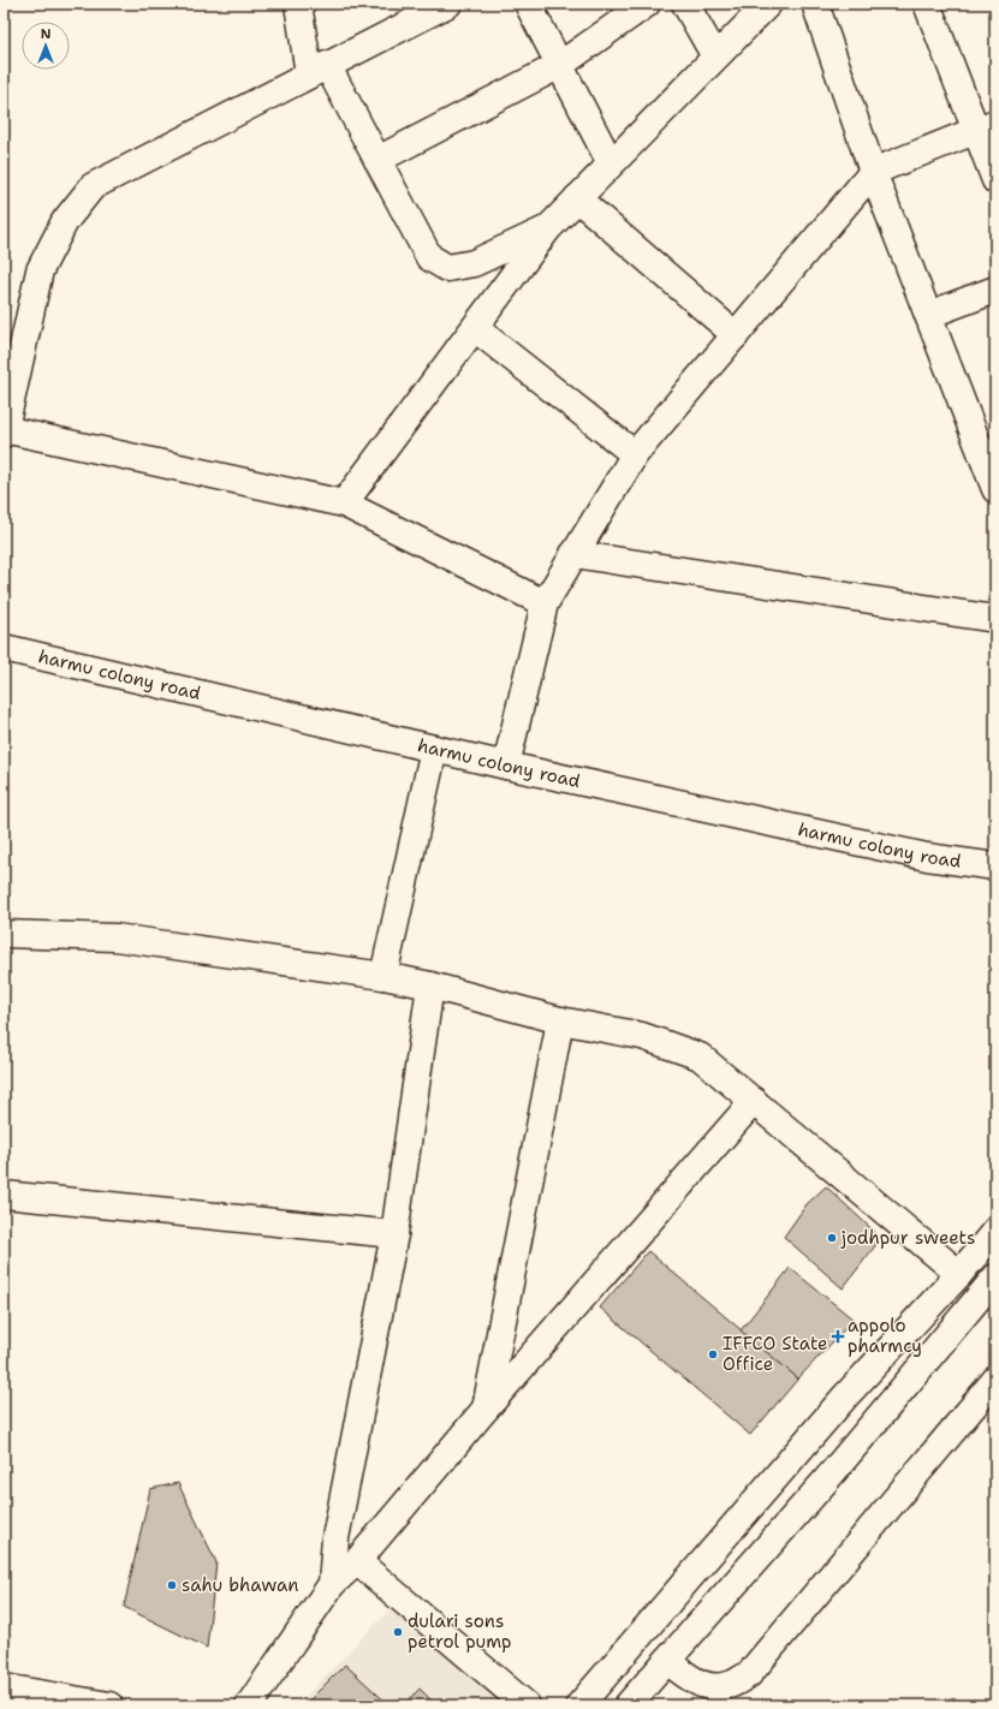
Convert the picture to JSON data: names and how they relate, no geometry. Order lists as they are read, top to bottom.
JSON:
{
  "streets": {
    "street": ["harmu colony road"]
  },
  "places": {
    "other": [
      "jodhpur sweets",
      "IFFCO State Office",
      "sahu bhawan",
      "dulari sons petrol pump"
    ],
    "health": ["appolo pharmcy"]
  },
  "north": "top"
}
